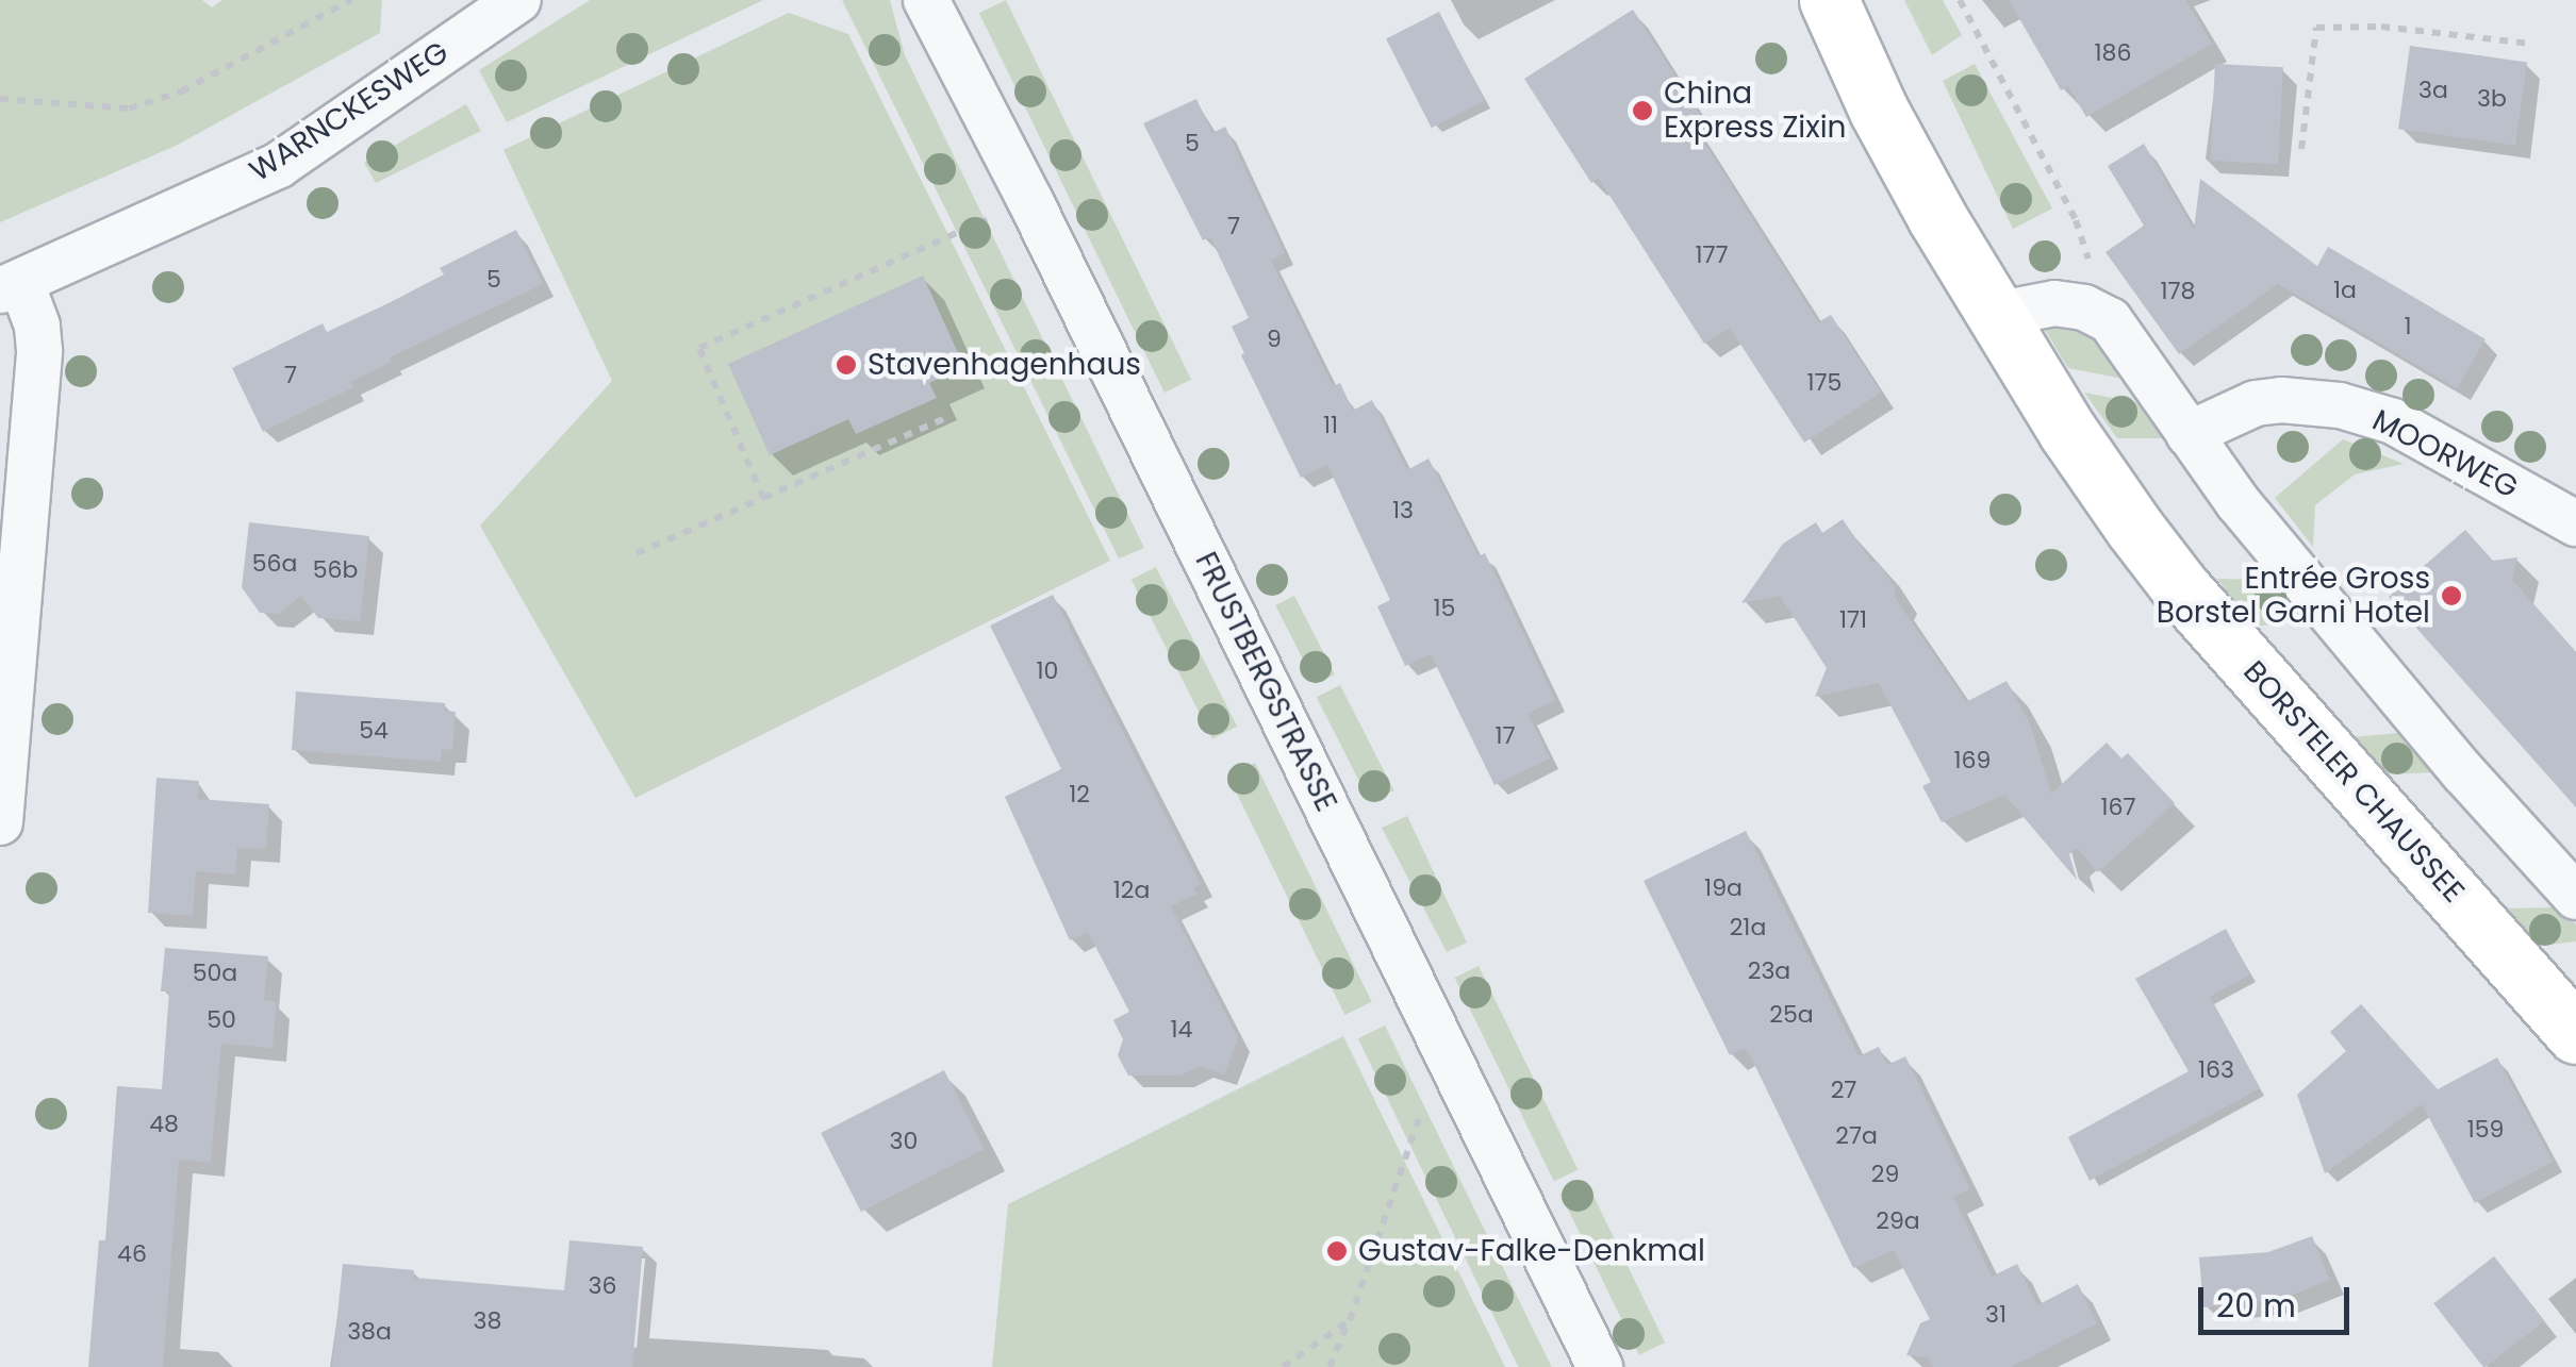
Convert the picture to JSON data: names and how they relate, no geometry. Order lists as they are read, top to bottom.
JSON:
{
  "streets": {
    "main road": ["BORSTELER CHAUSSEE"],
    "street": ["WARNCKESWEG", "MOORWEG", "FRUSTBERGSTRASSE"]
  },
  "places": [
    "China Express Zixin",
    "Stavenhagenhaus",
    "Entrée Gross Borstel Garni Hotel",
    "Gustav-Falke-Denkmal"
  ],
  "house_numbers": [
    "186",
    "3a",
    "3b",
    "5",
    "7",
    "177",
    "5",
    "1a",
    "178",
    "1",
    "9",
    "7",
    "175",
    "11",
    "13",
    "56a",
    "56b",
    "15",
    "171",
    "10",
    "54",
    "17",
    "169",
    "12",
    "167",
    "19a",
    "12a",
    "21a",
    "23a",
    "50a",
    "25a",
    "50",
    "14",
    "163",
    "27",
    "48",
    "159",
    "27a",
    "30",
    "29",
    "29a",
    "46",
    "36",
    "31",
    "38",
    "38a"
  ],
  "scale_bar": "20 m"
}
